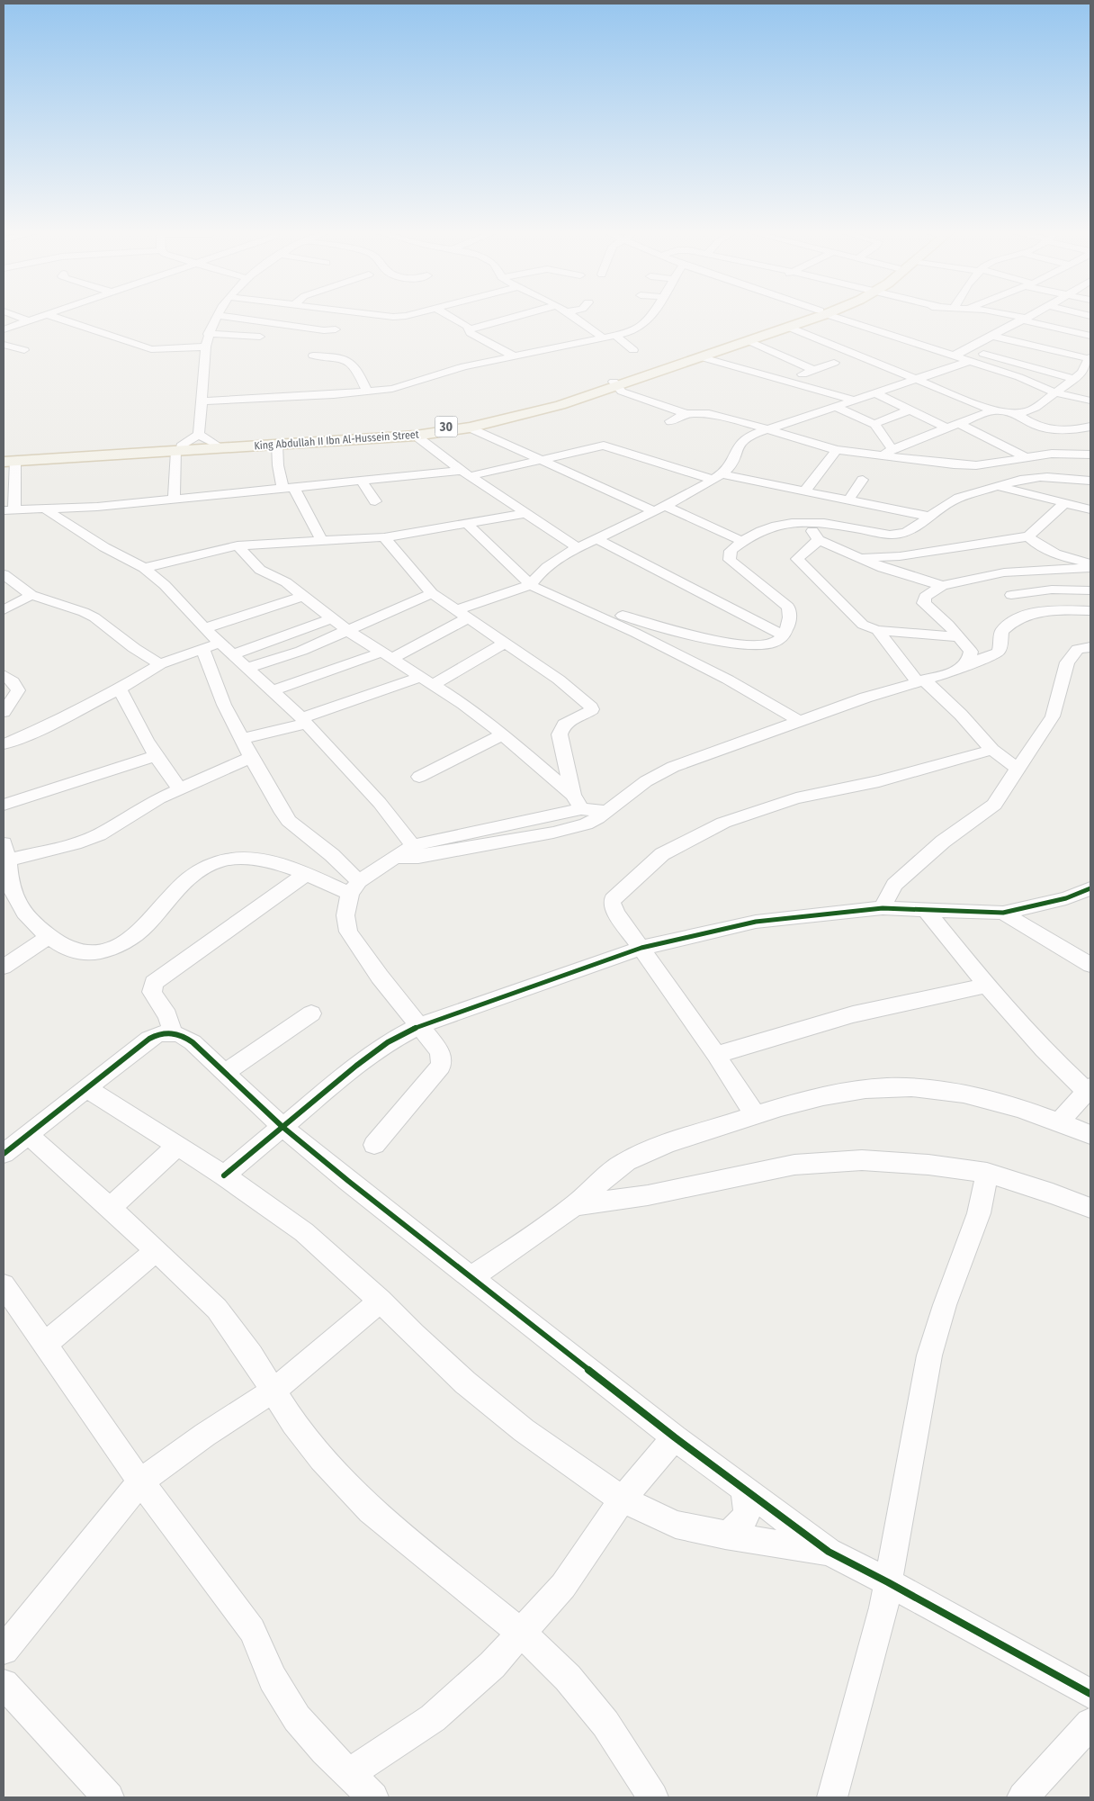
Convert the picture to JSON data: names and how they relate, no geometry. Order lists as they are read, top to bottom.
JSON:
{
  "streets": {
    "main road": ["30", "King Abdullah II Ibn Al-Hussein Street"]
  }
}
